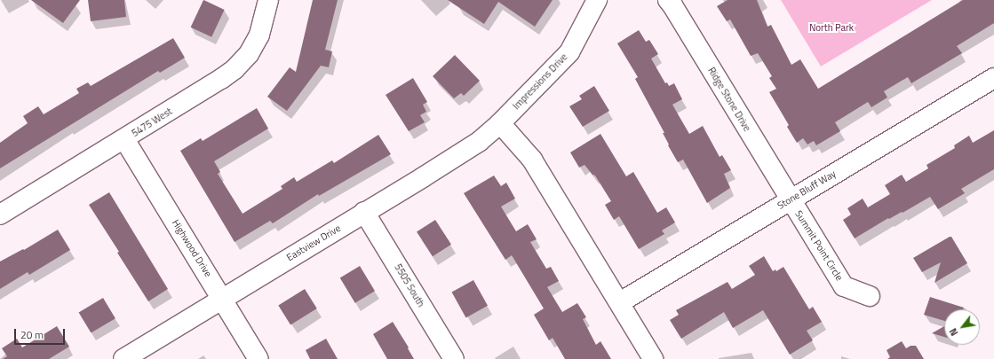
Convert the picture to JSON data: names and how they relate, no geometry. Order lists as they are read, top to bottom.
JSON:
{
  "streets": {
    "street": [
      "Impressions Drive",
      "Ridge Stone Drive",
      "5475 West",
      "Stone Bluff Way",
      "Eastview Drive",
      "Summit Point Circle",
      "Highwood Drive",
      "5505 South"
    ]
  },
  "crossings": [
    ["Impressions Drive", "Eastview Drive"],
    ["Ridge Stone Drive", "Stone Bluff Way"],
    ["Ridge Stone Drive", "Summit Point Circle"],
    ["5475 West", "Highwood Drive"],
    ["Stone Bluff Way", "Summit Point Circle"],
    ["Eastview Drive", "Highwood Drive"],
    ["Eastview Drive", "5505 South"]
  ],
  "parks": ["North Park"],
  "scale_bar": "20 m",
  "north": "bottom left"
}
